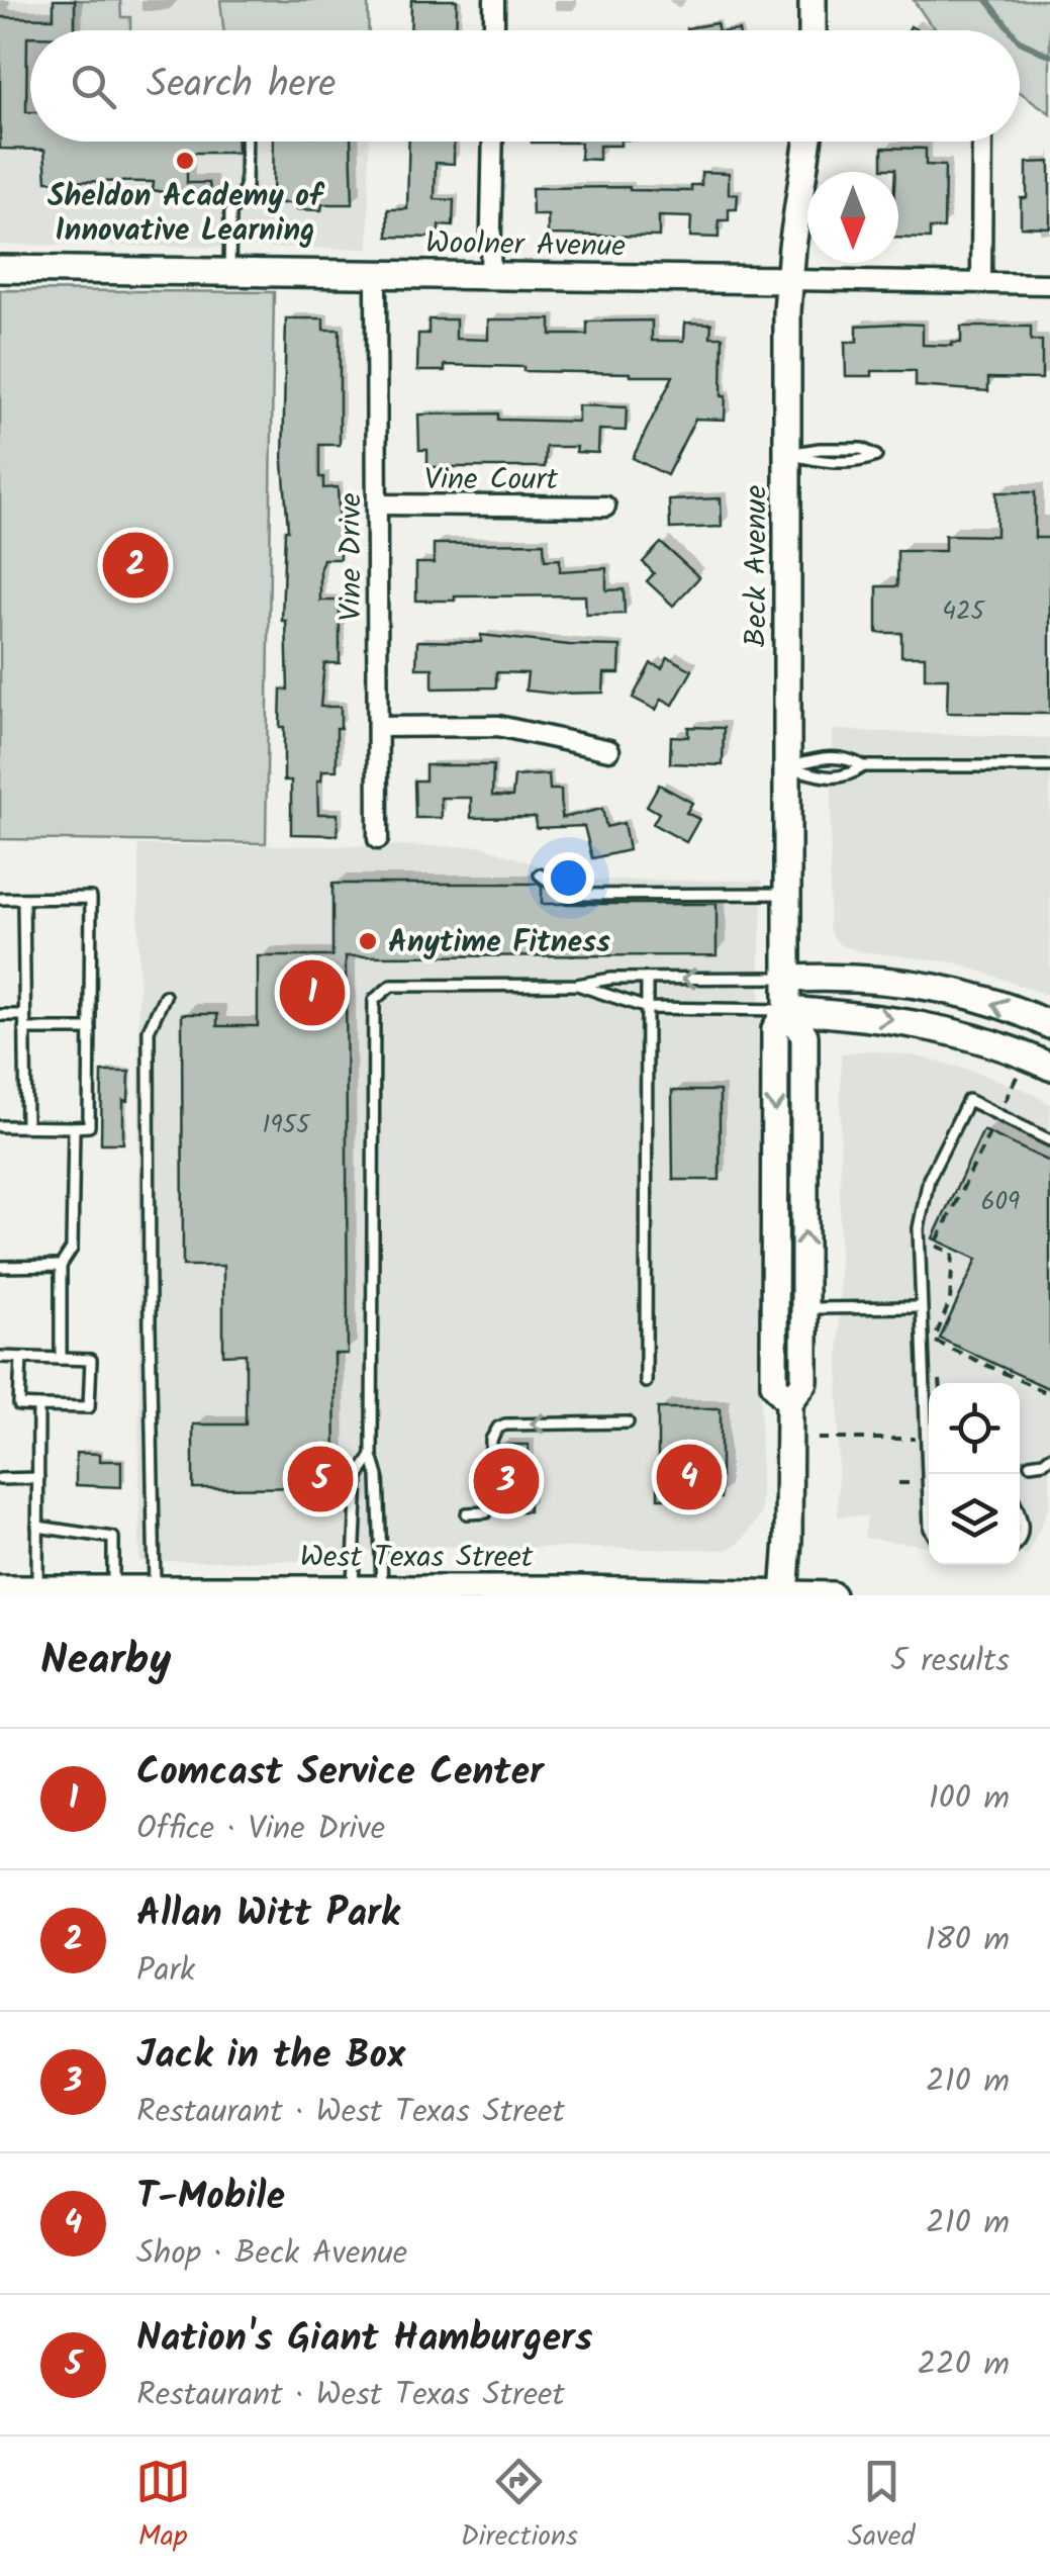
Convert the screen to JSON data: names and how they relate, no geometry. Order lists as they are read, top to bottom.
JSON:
{
  "streets": {
    "street": [
      "Woolner Avenue",
      "Vine Court",
      "Vine Drive",
      "Beck Avenue",
      "West Texas Street"
    ]
  },
  "crossings": [
    ["Woolner Avenue", "Vine Drive"],
    ["Woolner Avenue", "Beck Avenue"],
    ["Vine Court", "Vine Drive"],
    ["Beck Avenue", "West Texas Street"]
  ],
  "places": ["Sheldon Academy of Innovative Learning", "Anytime Fitness"],
  "house_numbers": ["425", "1955", "609"],
  "north": "bottom",
  "page": {
    "search": "Search here",
    "pins": [
      "2",
      "1",
      "4",
      "5",
      "3"
    ],
    "heading": ["Nearby", "5 results"],
    "list": [
      {
        "mark": "1",
        "name": "Comcast Service Center",
        "note": "Office · Vine Drive",
        "value": "100 m"
      },
      {
        "mark": "2",
        "name": "Allan Witt Park",
        "note": "Park",
        "value": "180 m"
      },
      {
        "mark": "3",
        "name": "Jack in the Box",
        "note": "Restaurant · West Texas Street",
        "value": "210 m"
      },
      {
        "mark": "4",
        "name": "T-Mobile",
        "note": "Shop · Beck Avenue",
        "value": "210 m"
      },
      {
        "mark": "5",
        "name": "Nation's Giant Hamburgers",
        "note": "Restaurant · West Texas Street",
        "value": "220 m"
      }
    ],
    "nav": ["Map", "Directions", "Saved"]
  }
}
